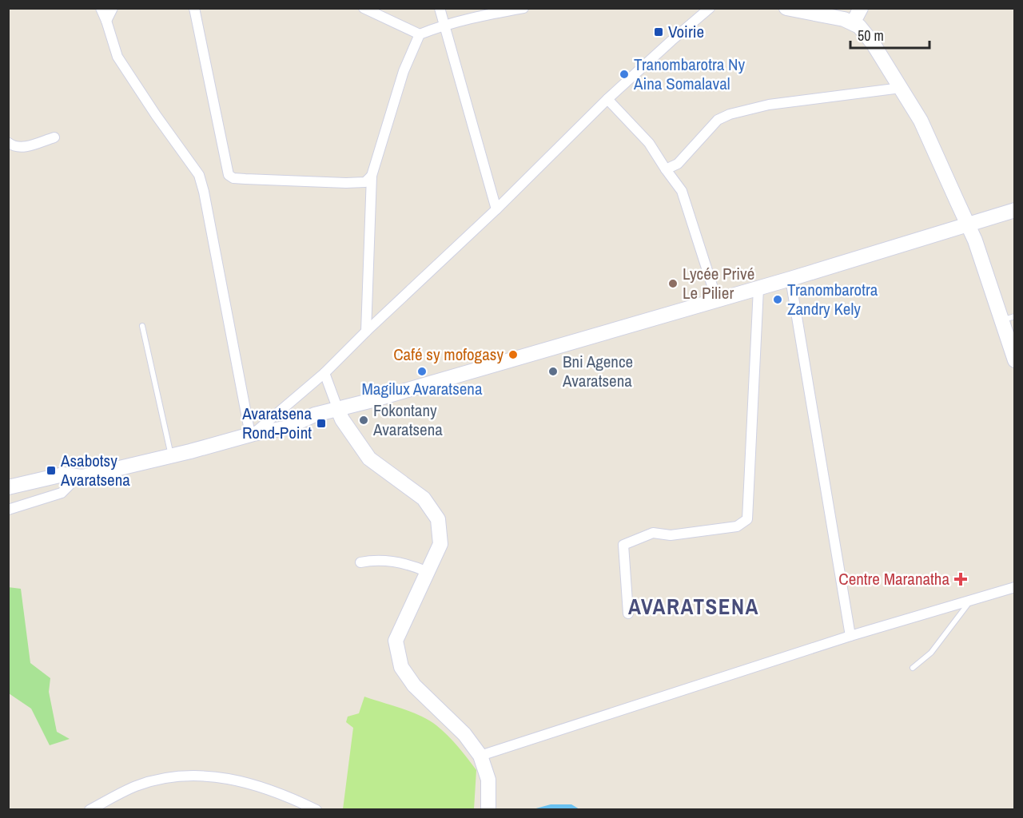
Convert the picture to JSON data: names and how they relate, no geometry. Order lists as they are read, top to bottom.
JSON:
{
  "districts": ["AVARATSENA"],
  "places": {
    "transit": ["Voirie", "Avaratsena Rond-Point", "Asabotsy Avaratsena"],
    "other": [
      "Tranombarotra Ny Aina Somalaval",
      "Lycée Privé Le Pilier",
      "Tranombarotra Zandry Kely",
      "Café sy mofogasy",
      "Magilux Avaratsena",
      "Bni Agence Avaratsena",
      "Fokontany Avaratsena"
    ],
    "health": ["Centre Maranatha"]
  },
  "scale_bar": "50 m"
}
